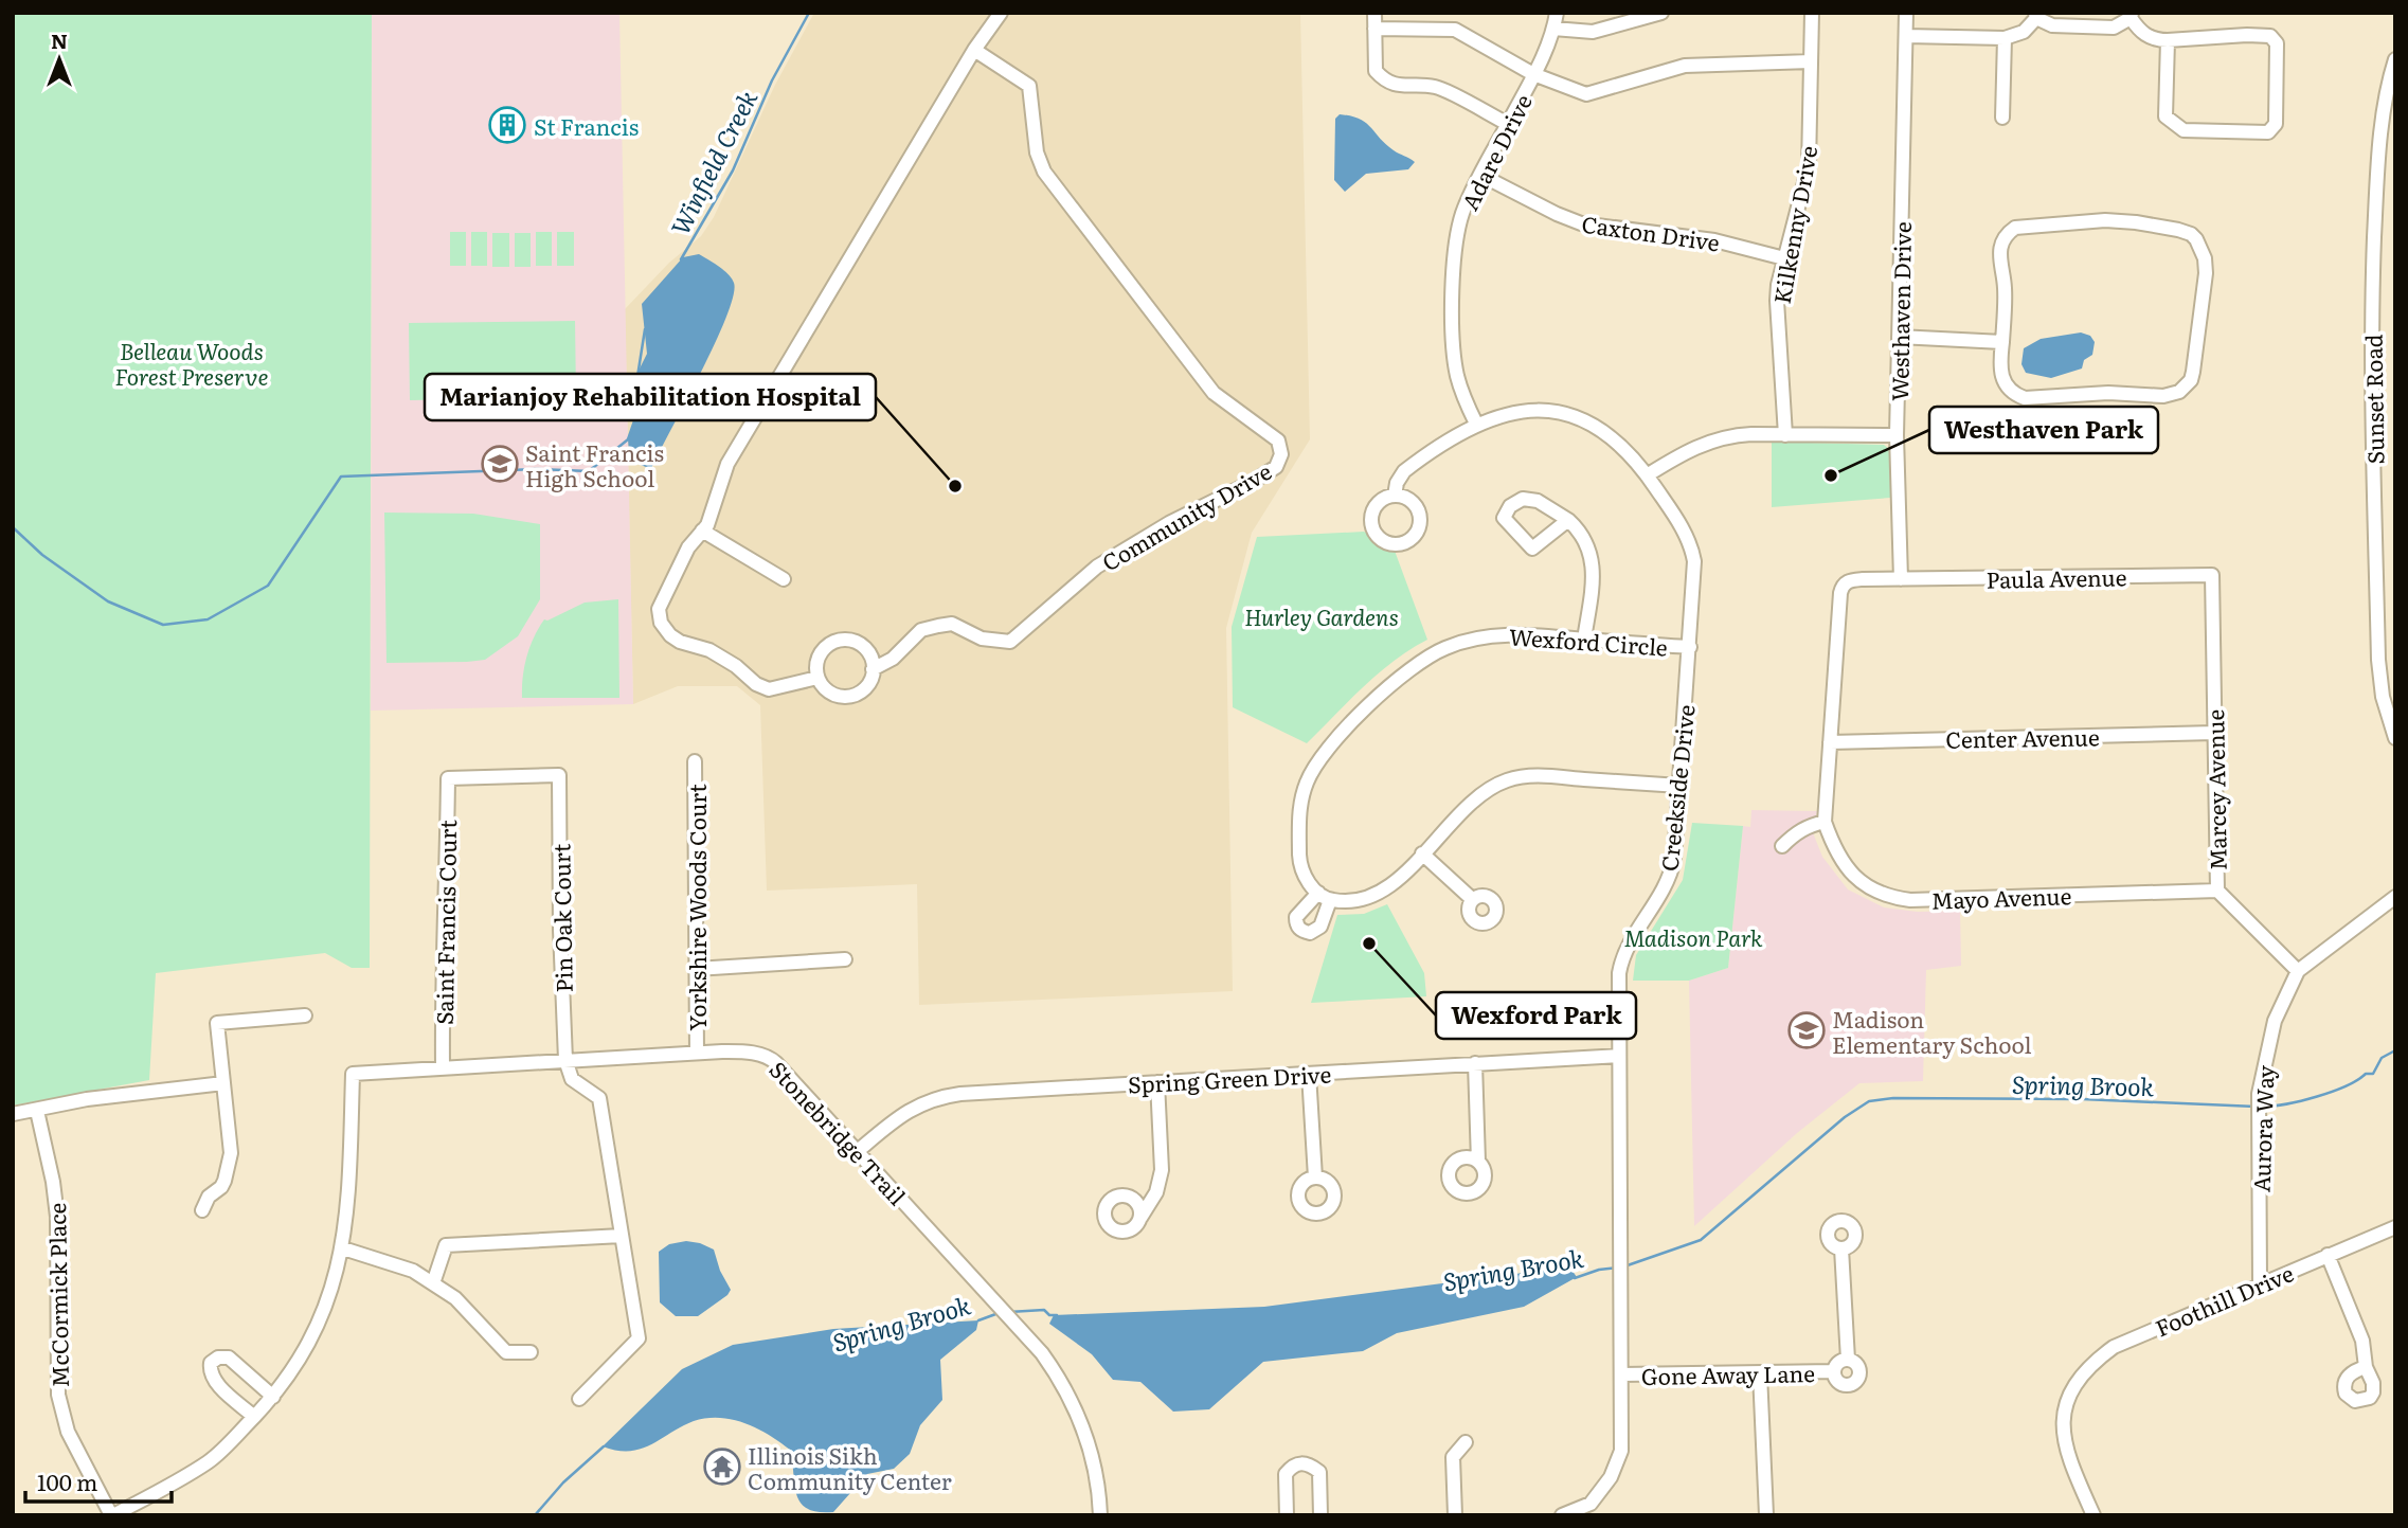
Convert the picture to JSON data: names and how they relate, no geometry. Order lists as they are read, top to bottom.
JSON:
{
  "streets": {
    "street": [
      "Adare Drive",
      "Kilkenny Drive",
      "Caxton Drive",
      "Westhaven Drive",
      "Sunset Road",
      "Community Drive",
      "Paula Avenue",
      "Wexford Circle",
      "Center Avenue",
      "Creekside Drive",
      "Marcey Avenue",
      "Mayo Avenue",
      "Yorkshire Woods Court",
      "Pin Oak Court",
      "Saint Francis Court",
      "Spring Green Drive",
      "Aurora Way",
      "Stonebridge Trail",
      "McCormick Place",
      "Foothill Drive",
      "Gone Away Lane"
    ]
  },
  "crossings": [
    ["Adare Drive", "Caxton Drive"],
    ["Adare Drive", "Creekside Drive"],
    ["Kilkenny Drive", "Caxton Drive"],
    ["Westhaven Drive", "Paula Avenue"],
    ["Paula Avenue", "Marcey Avenue"],
    ["Wexford Circle", "Creekside Drive"],
    ["Center Avenue", "Marcey Avenue"],
    ["Creekside Drive", "Spring Green Drive"],
    ["Creekside Drive", "Gone Away Lane"],
    ["Marcey Avenue", "Mayo Avenue"],
    ["Marcey Avenue", "Aurora Way"],
    ["Yorkshire Woods Court", "Stonebridge Trail"],
    ["Pin Oak Court", "Saint Francis Court"],
    ["Pin Oak Court", "Stonebridge Trail"],
    ["Saint Francis Court", "Stonebridge Trail"],
    ["Spring Green Drive", "Stonebridge Trail"],
    ["Aurora Way", "Foothill Drive"]
  ],
  "water": ["Winfield Creek", "Spring Brook"],
  "parks": ["Belleau Woods Forest Preserve", "Hurley Gardens", "Madison Park"],
  "places": {
    "building": ["St Francis"],
    "school or university": ["Saint Francis High School", "Madison Elementary School"],
    "other": ["Westhaven Park", "Marianjoy Rehabilitation Hospital", "Wexford Park"],
    "temple": ["Illinois Sikh Community Center"]
  },
  "scale_bar": "100 m",
  "north": "top"
}
